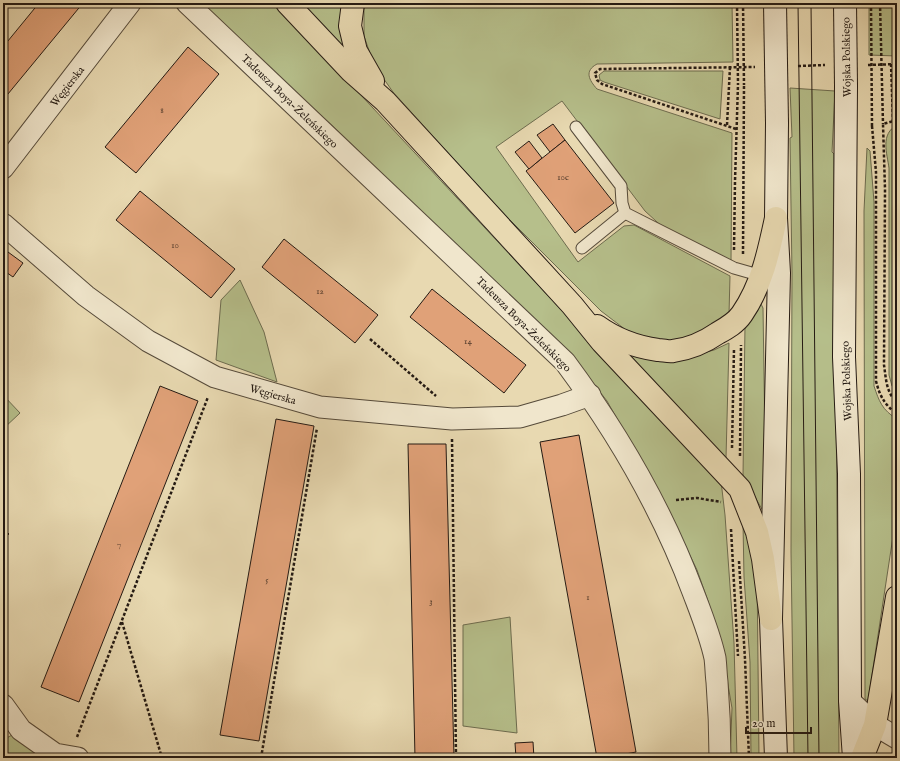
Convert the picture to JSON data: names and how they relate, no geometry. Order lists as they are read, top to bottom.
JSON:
{
  "streets": {
    "street": ["Wojska Polskiego", "Węgierska", "Tadeusza Boya-Żeleńskiego"]
  },
  "crossings": [
    ["Węgierska", "Tadeusza Boya-Żeleńskiego"]
  ],
  "house_numbers": [
    "8",
    "10c",
    "10",
    "12",
    "14",
    "7",
    "5",
    "1",
    "3"
  ],
  "scale_bar": "20 m"
}
